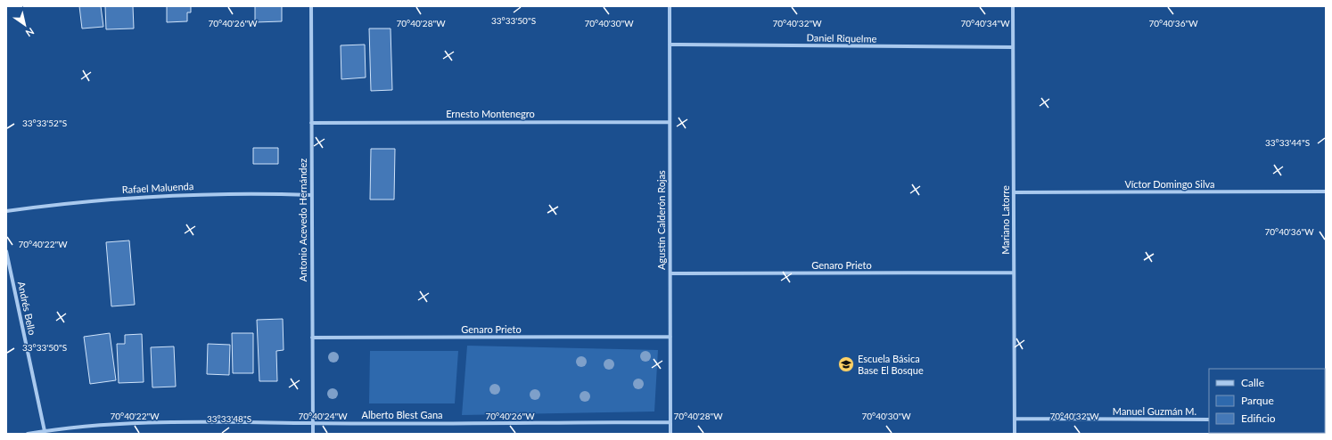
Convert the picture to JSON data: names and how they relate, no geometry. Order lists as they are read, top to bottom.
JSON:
{
  "streets": {
    "street": [
      "Daniel Riquelme",
      "Ernesto Montenegro",
      "Víctor Domingo Silva",
      "Rafael Maluenda",
      "Antonio Acevedo Hernández",
      "Agustín Calderón Rojas",
      "Mariano Latorre",
      "Genaro Prieto",
      "Andrés Bello",
      "Manuel Guzmán M.",
      "Alberto Blest Gana"
    ]
  },
  "crossings": [
    ["Daniel Riquelme", "Agustín Calderón Rojas"],
    ["Daniel Riquelme", "Mariano Latorre"],
    ["Ernesto Montenegro", "Antonio Acevedo Hernández"],
    ["Ernesto Montenegro", "Agustín Calderón Rojas"],
    ["Víctor Domingo Silva", "Mariano Latorre"],
    ["Rafael Maluenda", "Antonio Acevedo Hernández"],
    ["Antonio Acevedo Hernández", "Genaro Prieto"],
    ["Antonio Acevedo Hernández", "Alberto Blest Gana"],
    ["Agustín Calderón Rojas", "Genaro Prieto"],
    ["Agustín Calderón Rojas", "Alberto Blest Gana"],
    ["Mariano Latorre", "Genaro Prieto"],
    ["Mariano Latorre", "Manuel Guzmán M."],
    ["Andrés Bello", "Alberto Blest Gana"]
  ],
  "places": {
    "school or university": ["Escuela Básica Base El Bosque"]
  },
  "legend": ["Calle", "Parque", "Edificio"],
  "north": "bottom right",
  "coordinates": [
    "33°33'50\"S",
    "70°40'26\"W",
    "70°40'28\"W",
    "70°40'30\"W",
    "70°40'32\"W",
    "70°40'34\"W",
    "70°40'36\"W",
    "33°33'52\"S",
    "33°33'44\"S",
    "70°40'22\"W",
    "70°40'24\"W",
    "33°33'48\"S"
  ]
}
